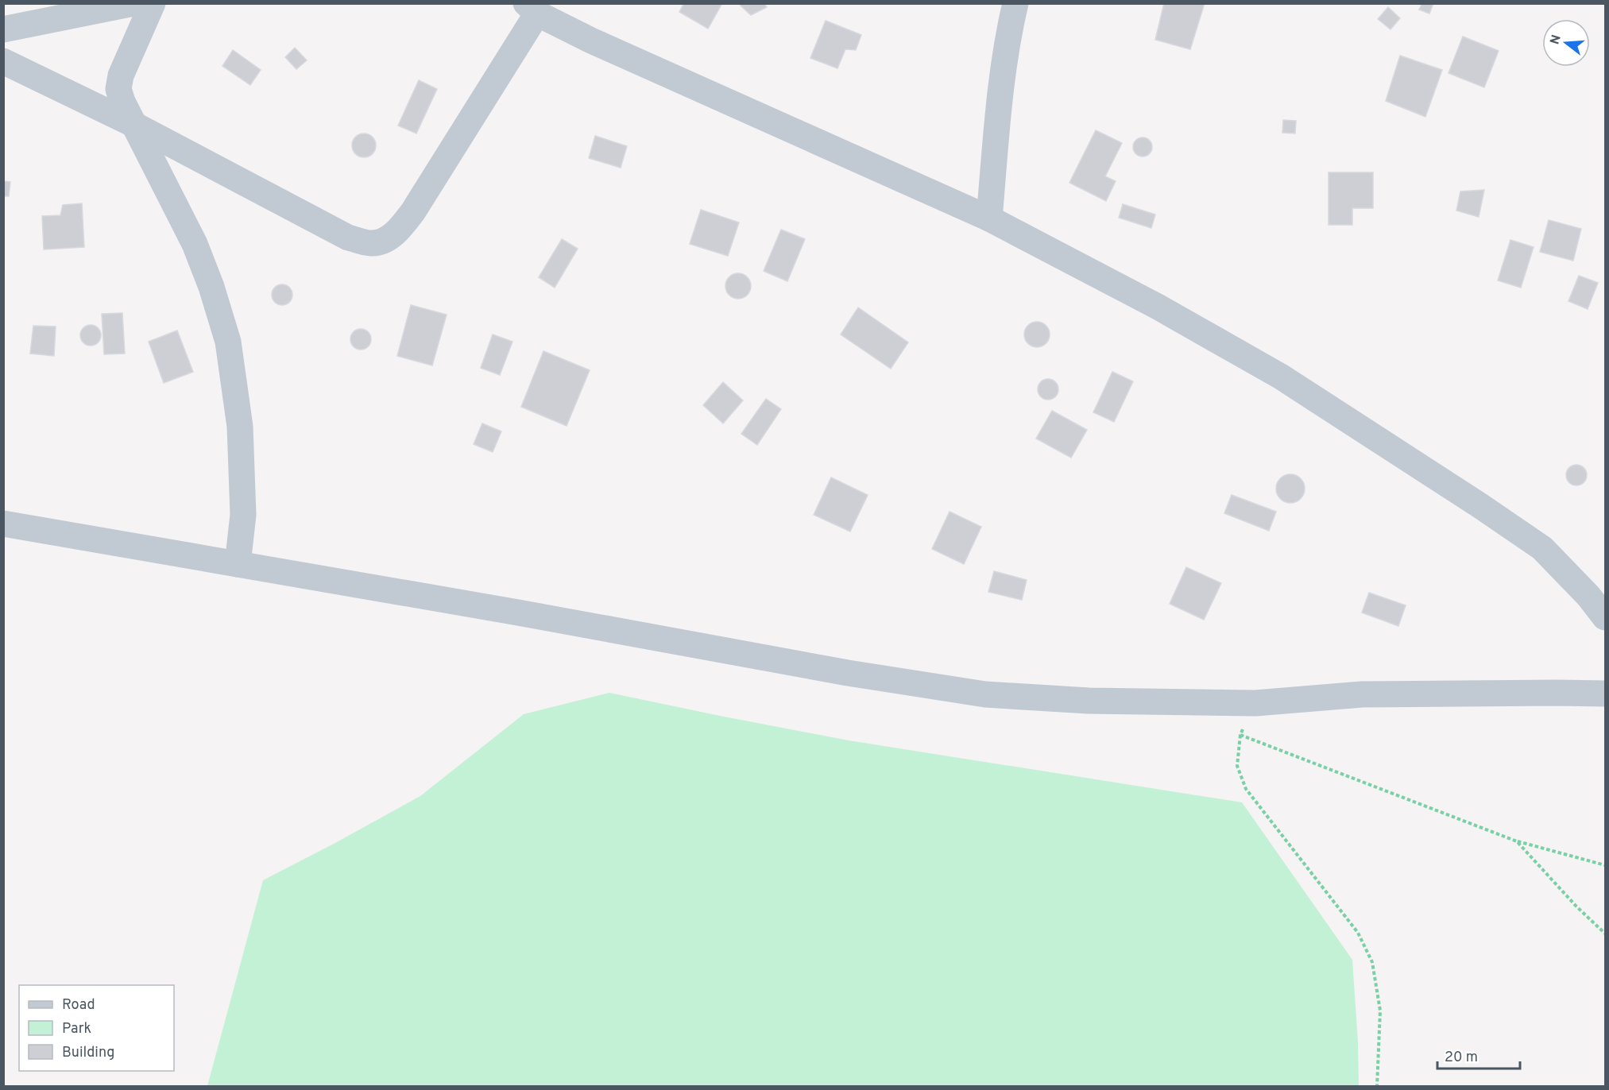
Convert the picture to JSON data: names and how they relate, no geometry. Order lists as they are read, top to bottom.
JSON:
{
  "legend": ["Road", "Park", "Building"],
  "scale_bar": "20 m",
  "north": "left"
}
